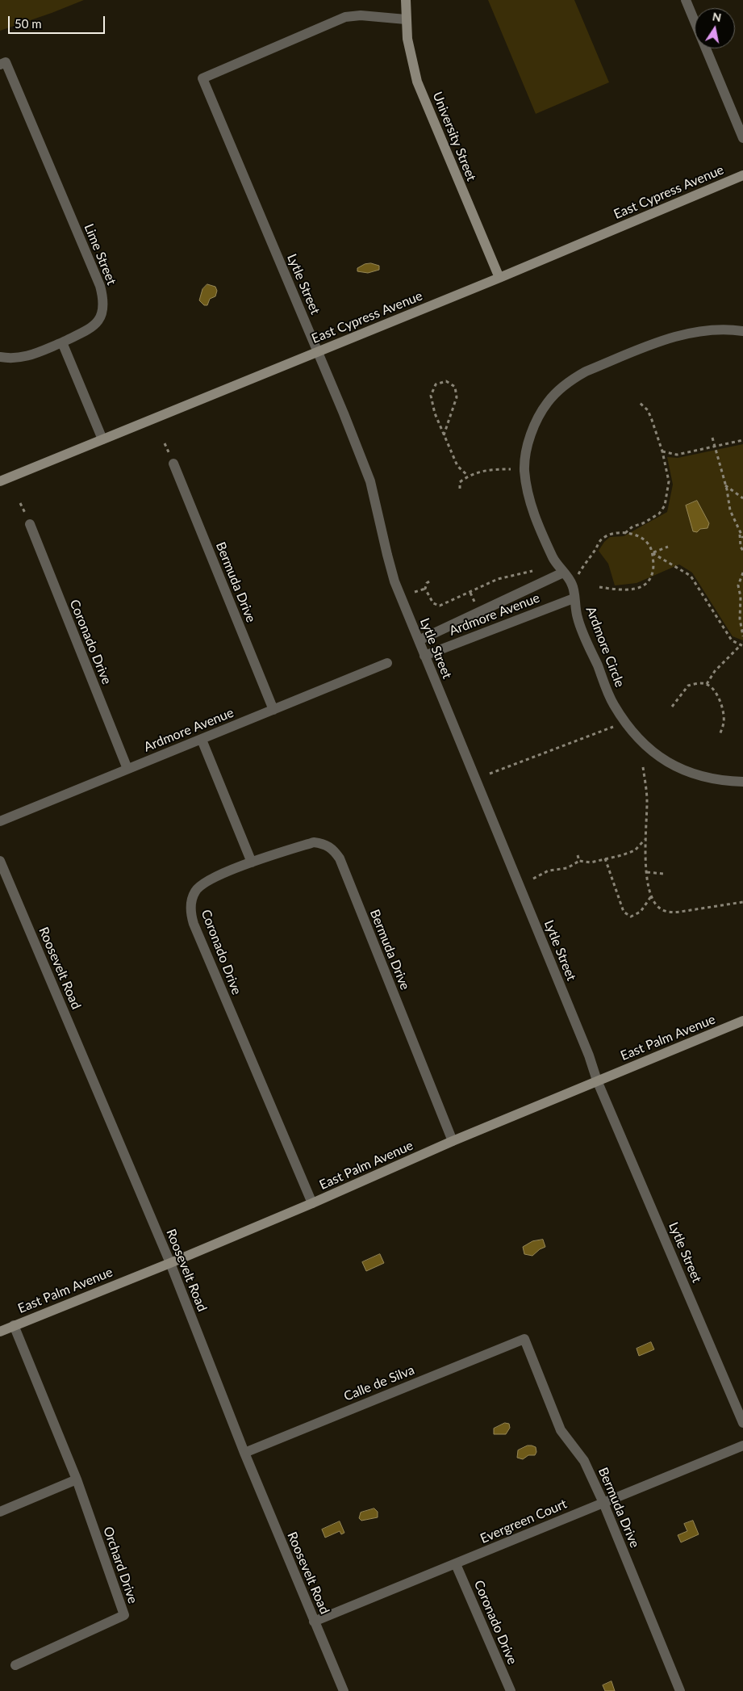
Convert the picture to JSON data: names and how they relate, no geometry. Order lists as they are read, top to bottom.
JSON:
{
  "streets": {
    "main road": ["University Street", "East Cypress Avenue", "East Palm Avenue"],
    "street": [
      "Lime Street",
      "Lytle Street",
      "Bermuda Drive",
      "Ardmore Avenue",
      "Coronado Drive",
      "Ardmore Circle",
      "Roosevelt Road",
      "Calle de Silva",
      "Evergreen Court",
      "Orchard Drive"
    ]
  },
  "crossings": [
    ["University Street", "East Cypress Avenue"],
    ["University Street", "Lytle Street"],
    ["East Cypress Avenue", "Lytle Street"],
    ["Lytle Street", "Ardmore Avenue"],
    ["Lytle Street", "East Palm Avenue"],
    ["Bermuda Drive", "Ardmore Avenue"],
    ["Bermuda Drive", "Coronado Drive"],
    ["Bermuda Drive", "East Palm Avenue"],
    ["Bermuda Drive", "Calle de Silva"],
    ["Bermuda Drive", "Evergreen Court"],
    ["Ardmore Avenue", "Coronado Drive"],
    ["Ardmore Avenue", "Ardmore Circle"],
    ["Coronado Drive", "East Palm Avenue"],
    ["Coronado Drive", "Evergreen Court"],
    ["Roosevelt Road", "East Palm Avenue"],
    ["Roosevelt Road", "Calle de Silva"],
    ["Roosevelt Road", "Evergreen Court"],
    ["East Palm Avenue", "Orchard Drive"]
  ],
  "scale_bar": "50 m",
  "north": "top"
}
